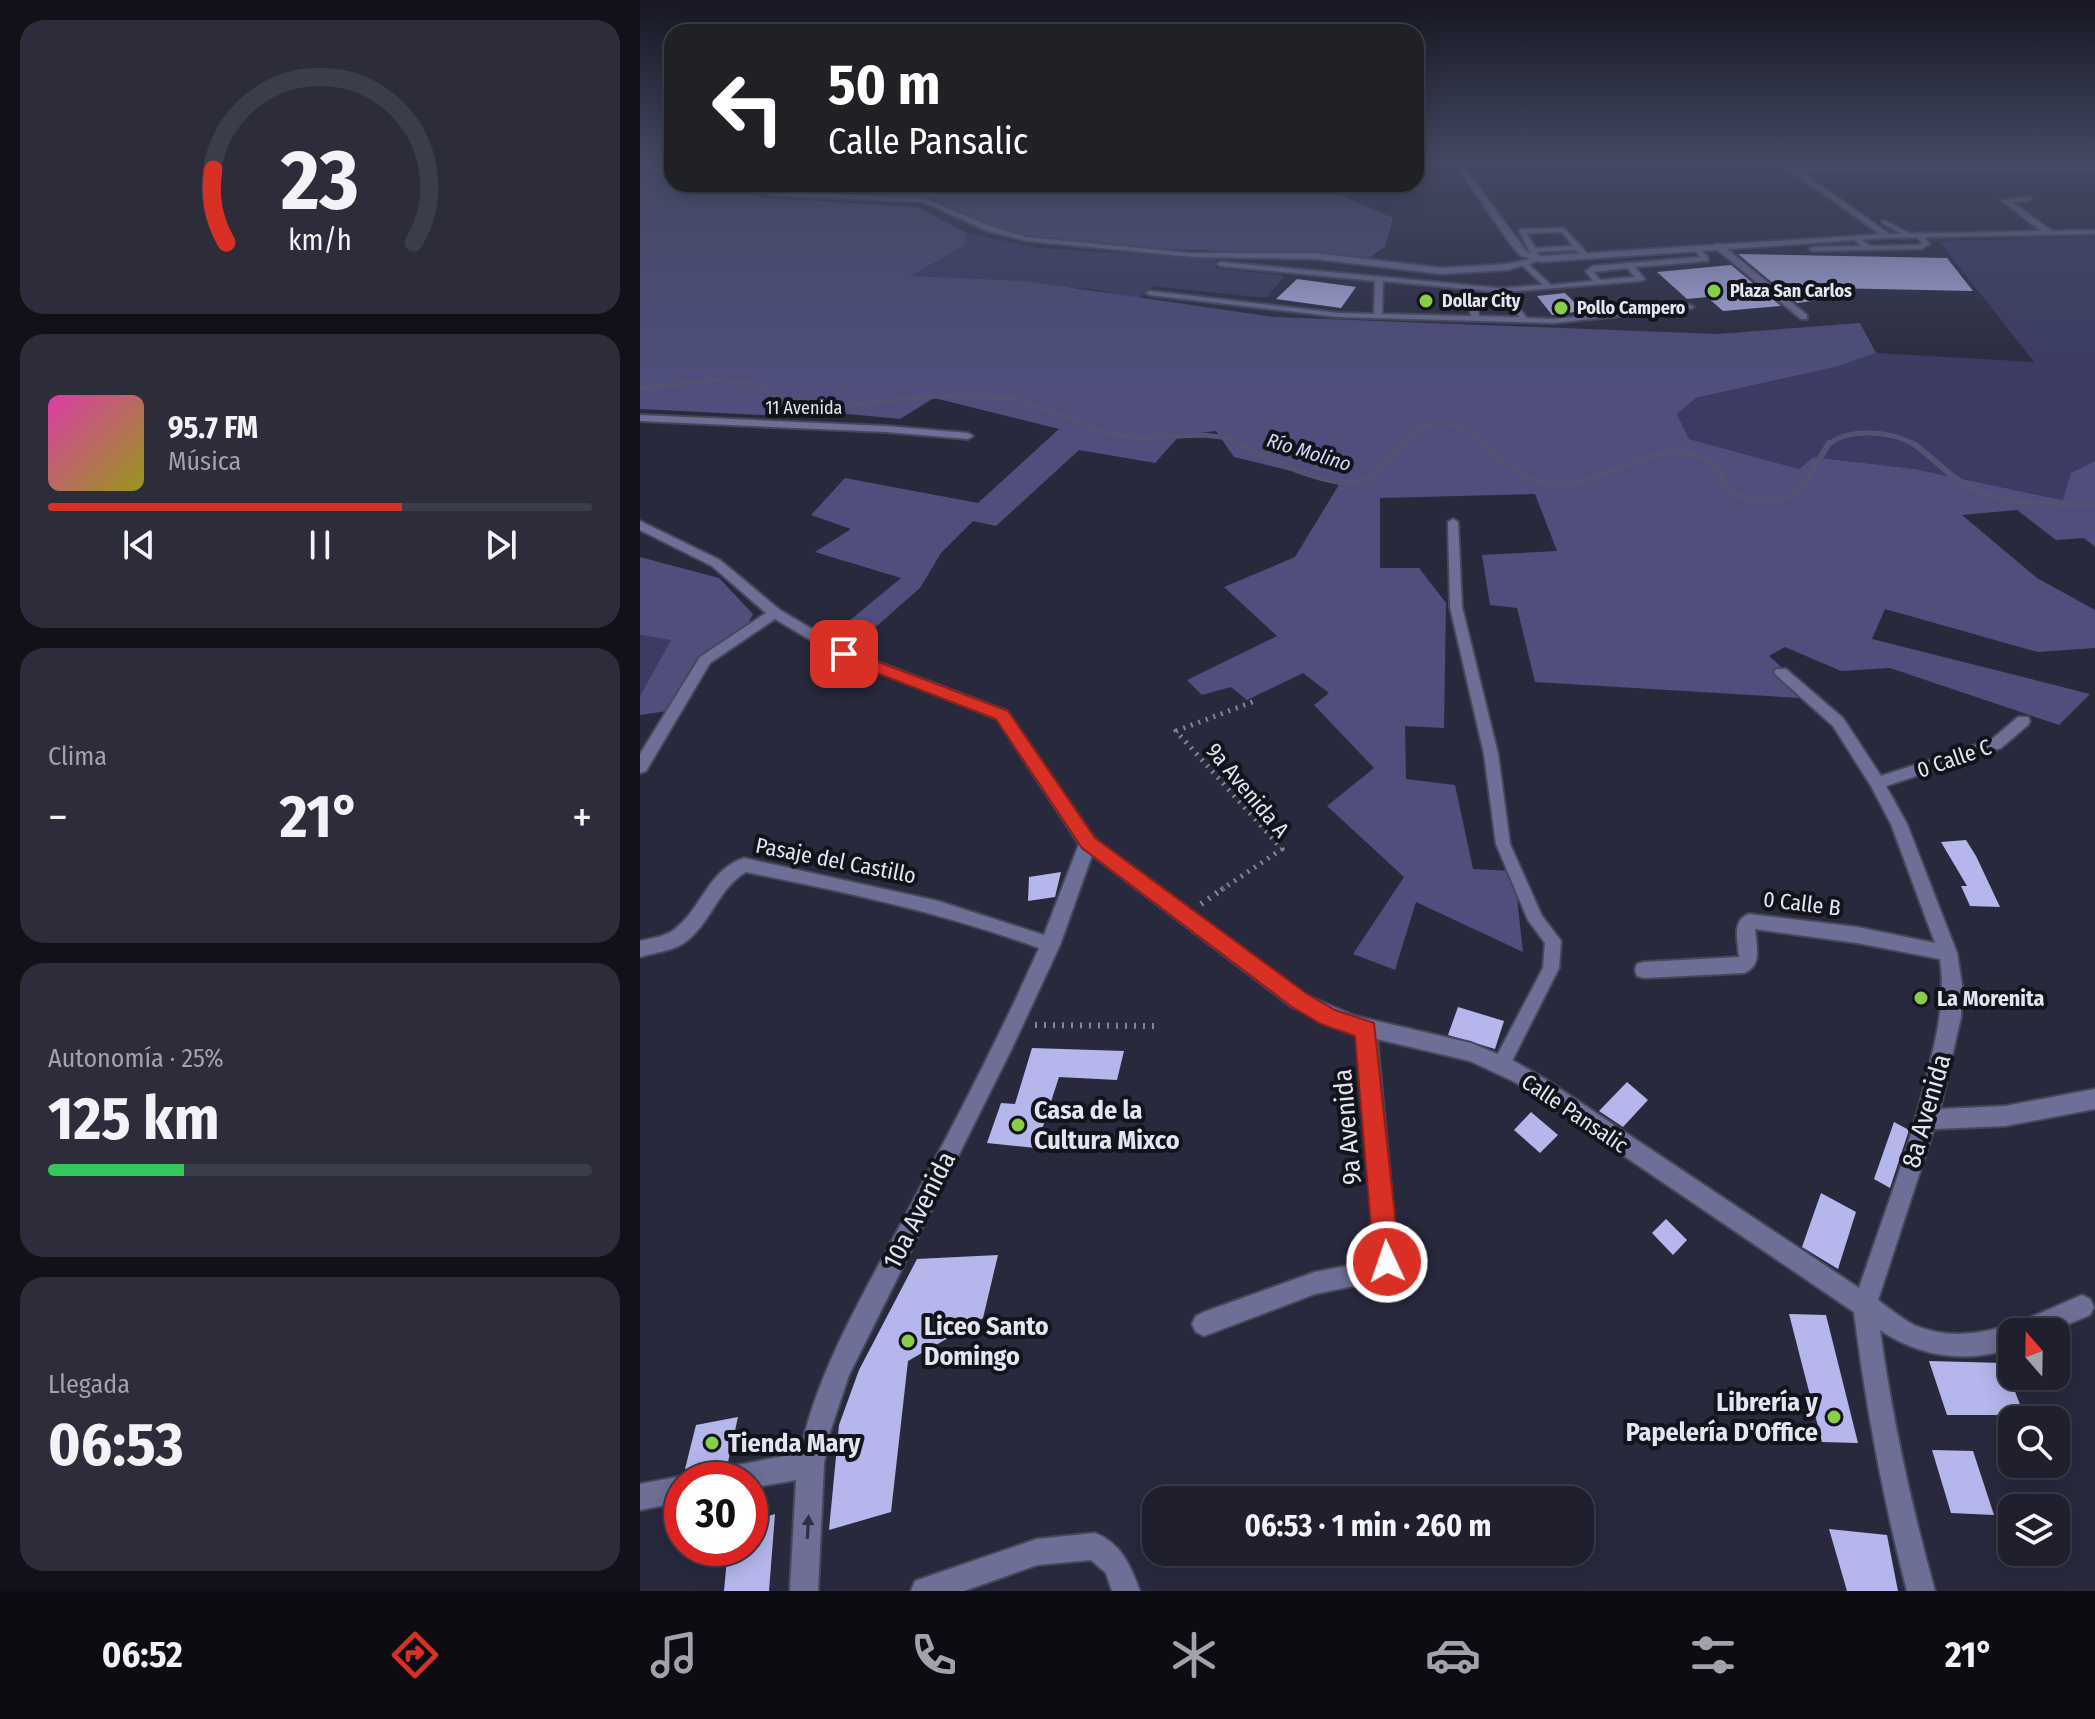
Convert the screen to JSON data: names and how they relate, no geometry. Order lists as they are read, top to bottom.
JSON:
{
  "streets": {
    "street": [
      "11 Avenida",
      "0 Calle C",
      "Pasaje del Castillo",
      "0 Calle B",
      "8a Avenida",
      "Calle Pansalic",
      "9a Avenida",
      "10a Avenida"
    ],
    "path": ["9a Avenida A"]
  },
  "crossings": [
    ["0 Calle C", "8a Avenida"],
    ["9a Avenida A", "Calle Pansalic"],
    ["Pasaje del Castillo", "10a Avenida"],
    ["0 Calle B", "8a Avenida"],
    ["8a Avenida", "Calle Pansalic"],
    ["Calle Pansalic", "9a Avenida"],
    ["Calle Pansalic", "10a Avenida"]
  ],
  "water": ["Río Molino"],
  "places": [
    "Plaza San Carlos",
    "Dollar City",
    "Pollo Campero",
    "La Morenita",
    "Casa de la Cultura Mixco",
    "Liceo Santo Domingo",
    "Librería y Papelería D'Office",
    "Tienda Mary"
  ],
  "north": "top",
  "page": {
    "turn": ["50 m", "Calle Pansalic"],
    "song": ["95.7 FM", "Música"],
    "tile": [
      "Clima",
      ["Autonomía · 25%", "125 km"],
      ["Llegada", "06:53"]
    ],
    "heat": ["−", "21°", "+"],
    "limit": "30",
    "trip": "06:53 · 1 min · 260 m",
    "tabs": ["06:52", "21°"],
    "gauge": ["23", "km/h"]
  }
}
